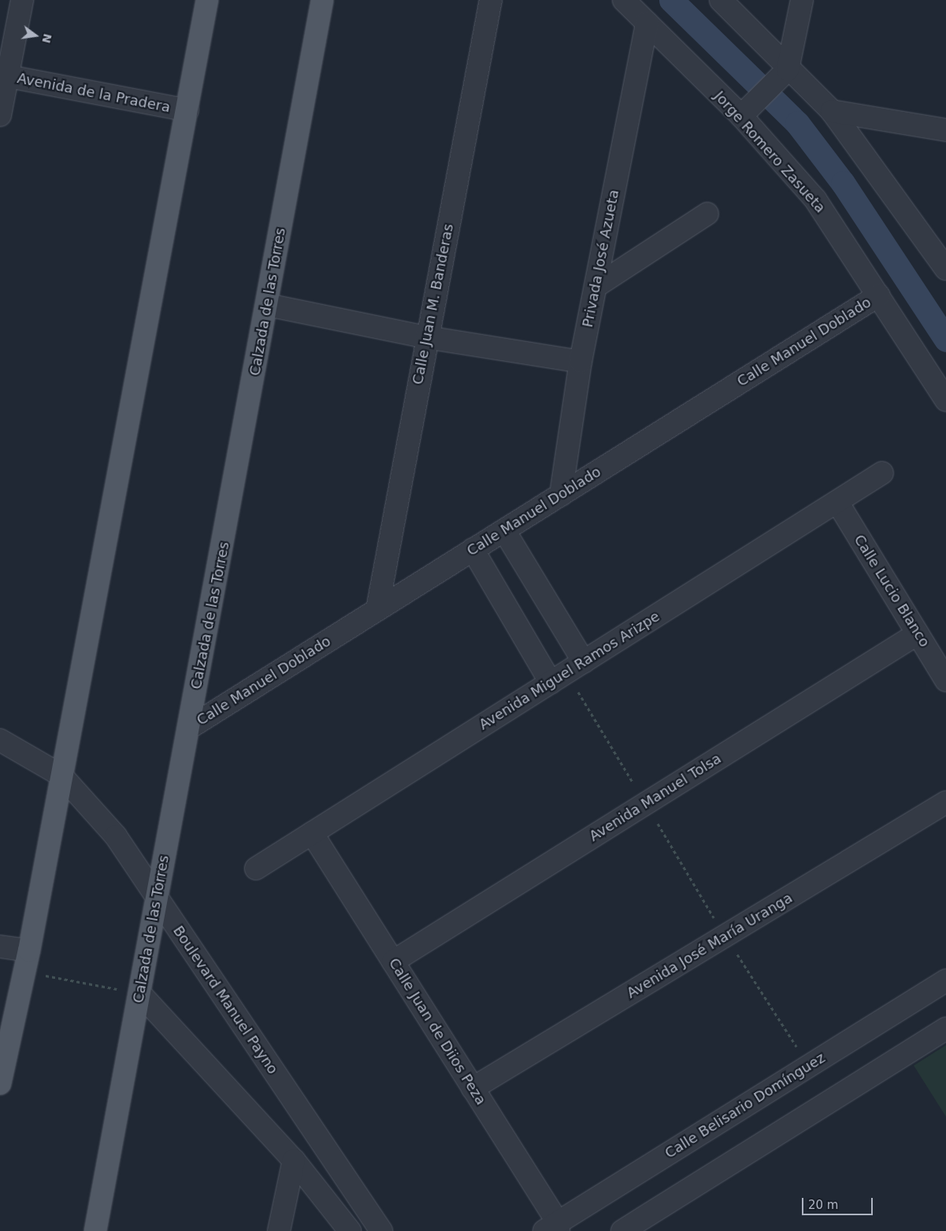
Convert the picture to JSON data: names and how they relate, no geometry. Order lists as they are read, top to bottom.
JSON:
{
  "streets": {
    "main road": ["Calzada de las Torres"],
    "street": [
      "Avenida de la Pradera",
      "Jorge Romero Zasueta",
      "Privada José Azueta",
      "Calle Juan M. Banderas",
      "Calle Manuel Doblado",
      "Calle Lucio Blanco",
      "Avenida Miguel Ramos Arizpe",
      "Avenida Manuel Tolsa",
      "Avenida José María Uranga",
      "Boulevard Manuel Payno",
      "Calle Juan de Diios Peza",
      "Calle Belisario Domínguez"
    ]
  },
  "crossings": [
    ["Jorge Romero Zasueta", "Privada José Azueta"],
    ["Jorge Romero Zasueta", "Calle Manuel Doblado"],
    ["Privada José Azueta", "Calle Manuel Doblado"],
    ["Calzada de las Torres", "Calle Manuel Doblado"],
    ["Calzada de las Torres", "Boulevard Manuel Payno"],
    ["Calle Juan M. Banderas", "Calle Manuel Doblado"],
    ["Calle Lucio Blanco", "Avenida Miguel Ramos Arizpe"],
    ["Calle Lucio Blanco", "Avenida Manuel Tolsa"],
    ["Avenida Miguel Ramos Arizpe", "Calle Juan de Diios Peza"],
    ["Avenida Manuel Tolsa", "Calle Juan de Diios Peza"],
    ["Avenida José María Uranga", "Calle Juan de Diios Peza"],
    ["Calle Juan de Diios Peza", "Calle Belisario Domínguez"]
  ],
  "scale_bar": "20 m",
  "north": "right"
}
